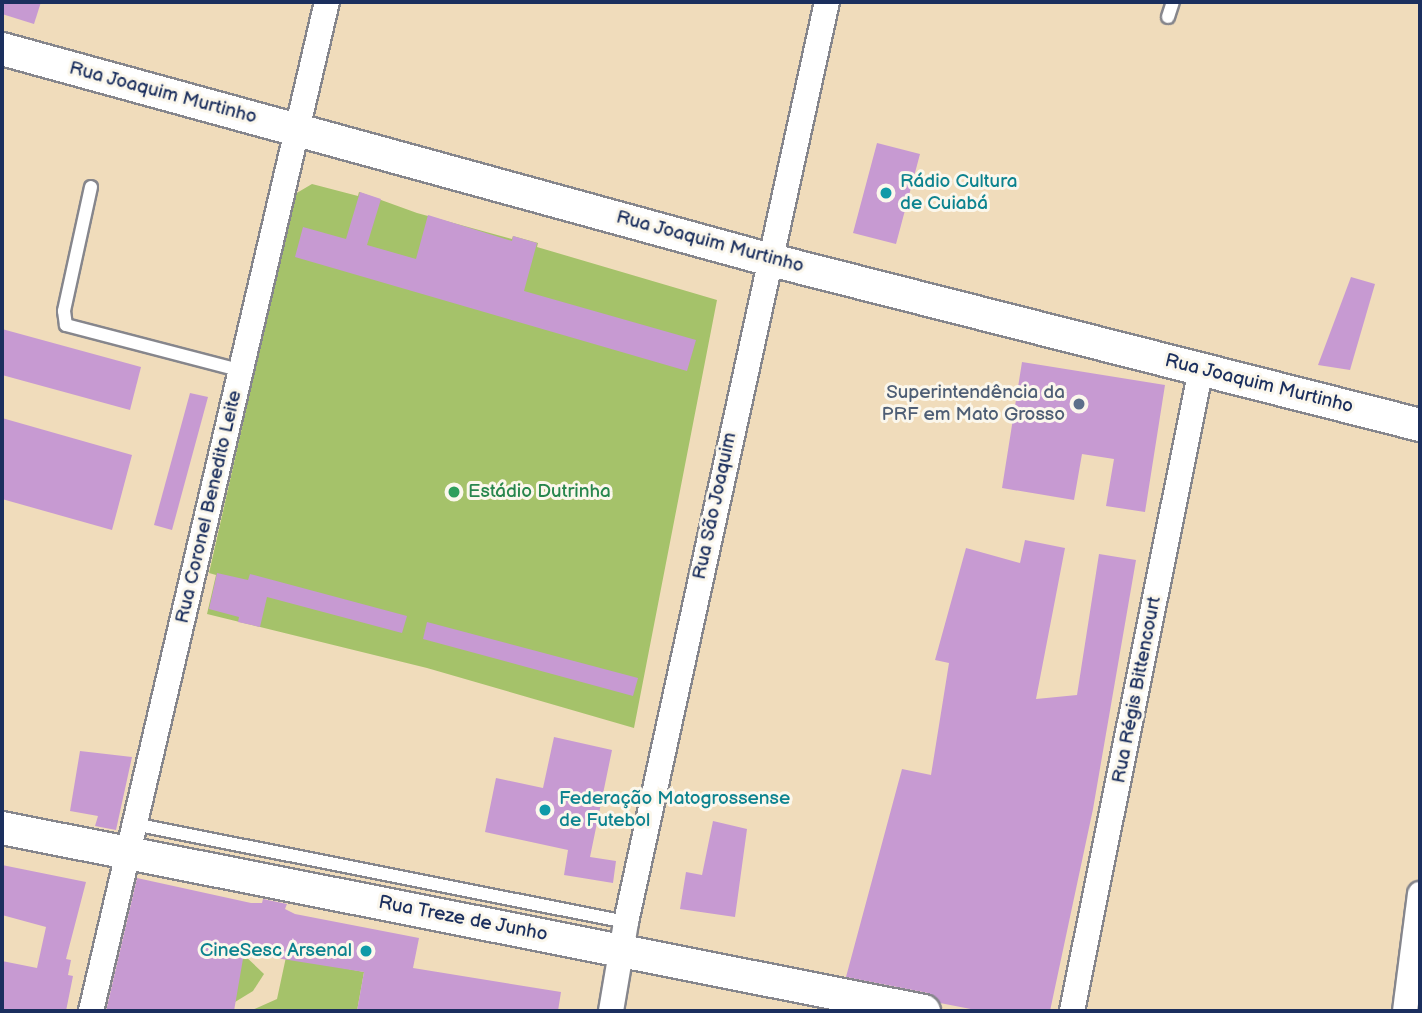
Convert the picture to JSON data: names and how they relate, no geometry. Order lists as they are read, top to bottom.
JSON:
{
  "streets": {
    "street": [
      "Rua Joaquim Murtinho",
      "Rua São Joaquim",
      "Rua Coronel Benedito Leite",
      "Rua Régis Bittencourt",
      "Rua Treze de Junho"
    ]
  },
  "crossings": [
    ["Rua Joaquim Murtinho", "Rua São Joaquim"],
    ["Rua Joaquim Murtinho", "Rua Coronel Benedito Leite"],
    ["Rua Joaquim Murtinho", "Rua Régis Bittencourt"],
    ["Rua São Joaquim", "Rua Treze de Junho"],
    ["Rua Coronel Benedito Leite", "Rua Treze de Junho"]
  ],
  "places": [
    "Rádio Cultura de Cuiabá",
    "Superintendência da PRF em Mato Grosso",
    "Estádio Dutrinha",
    "Federação Matogrossense de Futebol",
    "CineSesc Arsenal"
  ]
}
